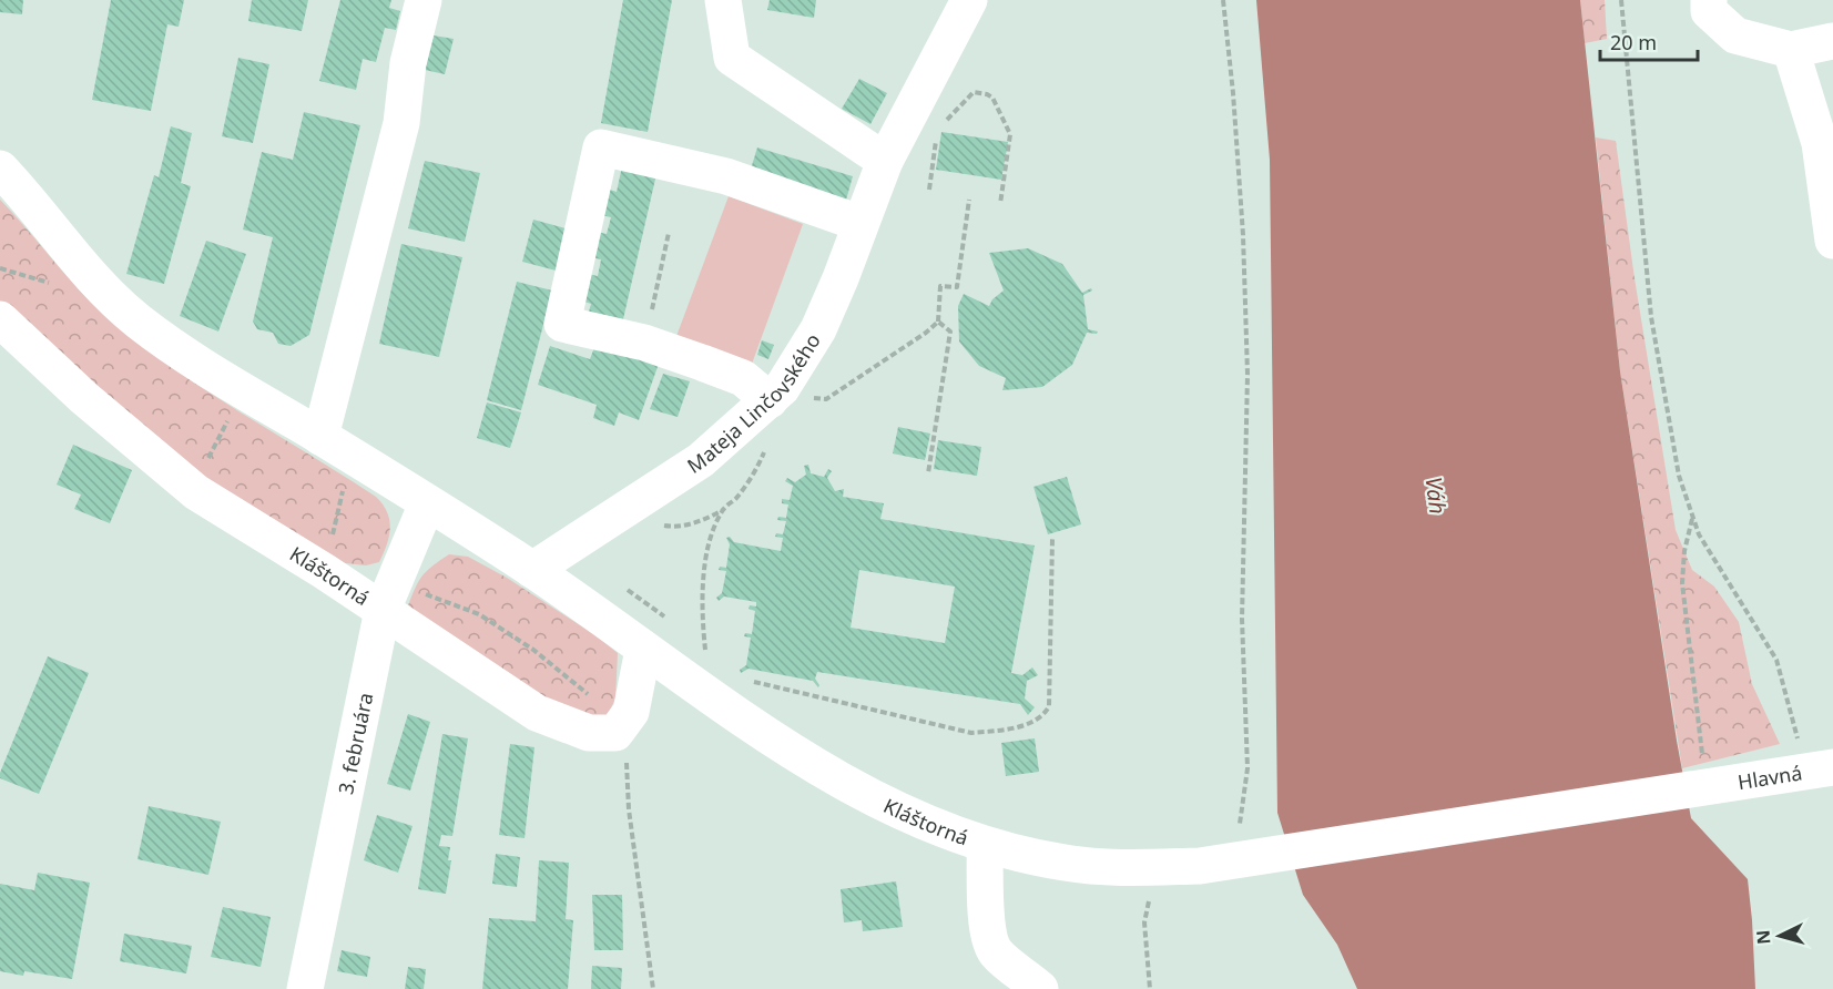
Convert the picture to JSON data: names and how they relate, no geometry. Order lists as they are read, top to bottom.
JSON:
{
  "streets": {
    "street": [
      "Mateja Linčovského",
      "Kláštorná",
      "3. februára",
      "Hlavná"
    ]
  },
  "crossings": [
    ["Mateja Linčovského", "Kláštorná"],
    ["Kláštorná", "3. februára"],
    ["Kláštorná", "Hlavná"]
  ],
  "water": ["Váh"],
  "scale_bar": "20 m",
  "north": "left"
}
